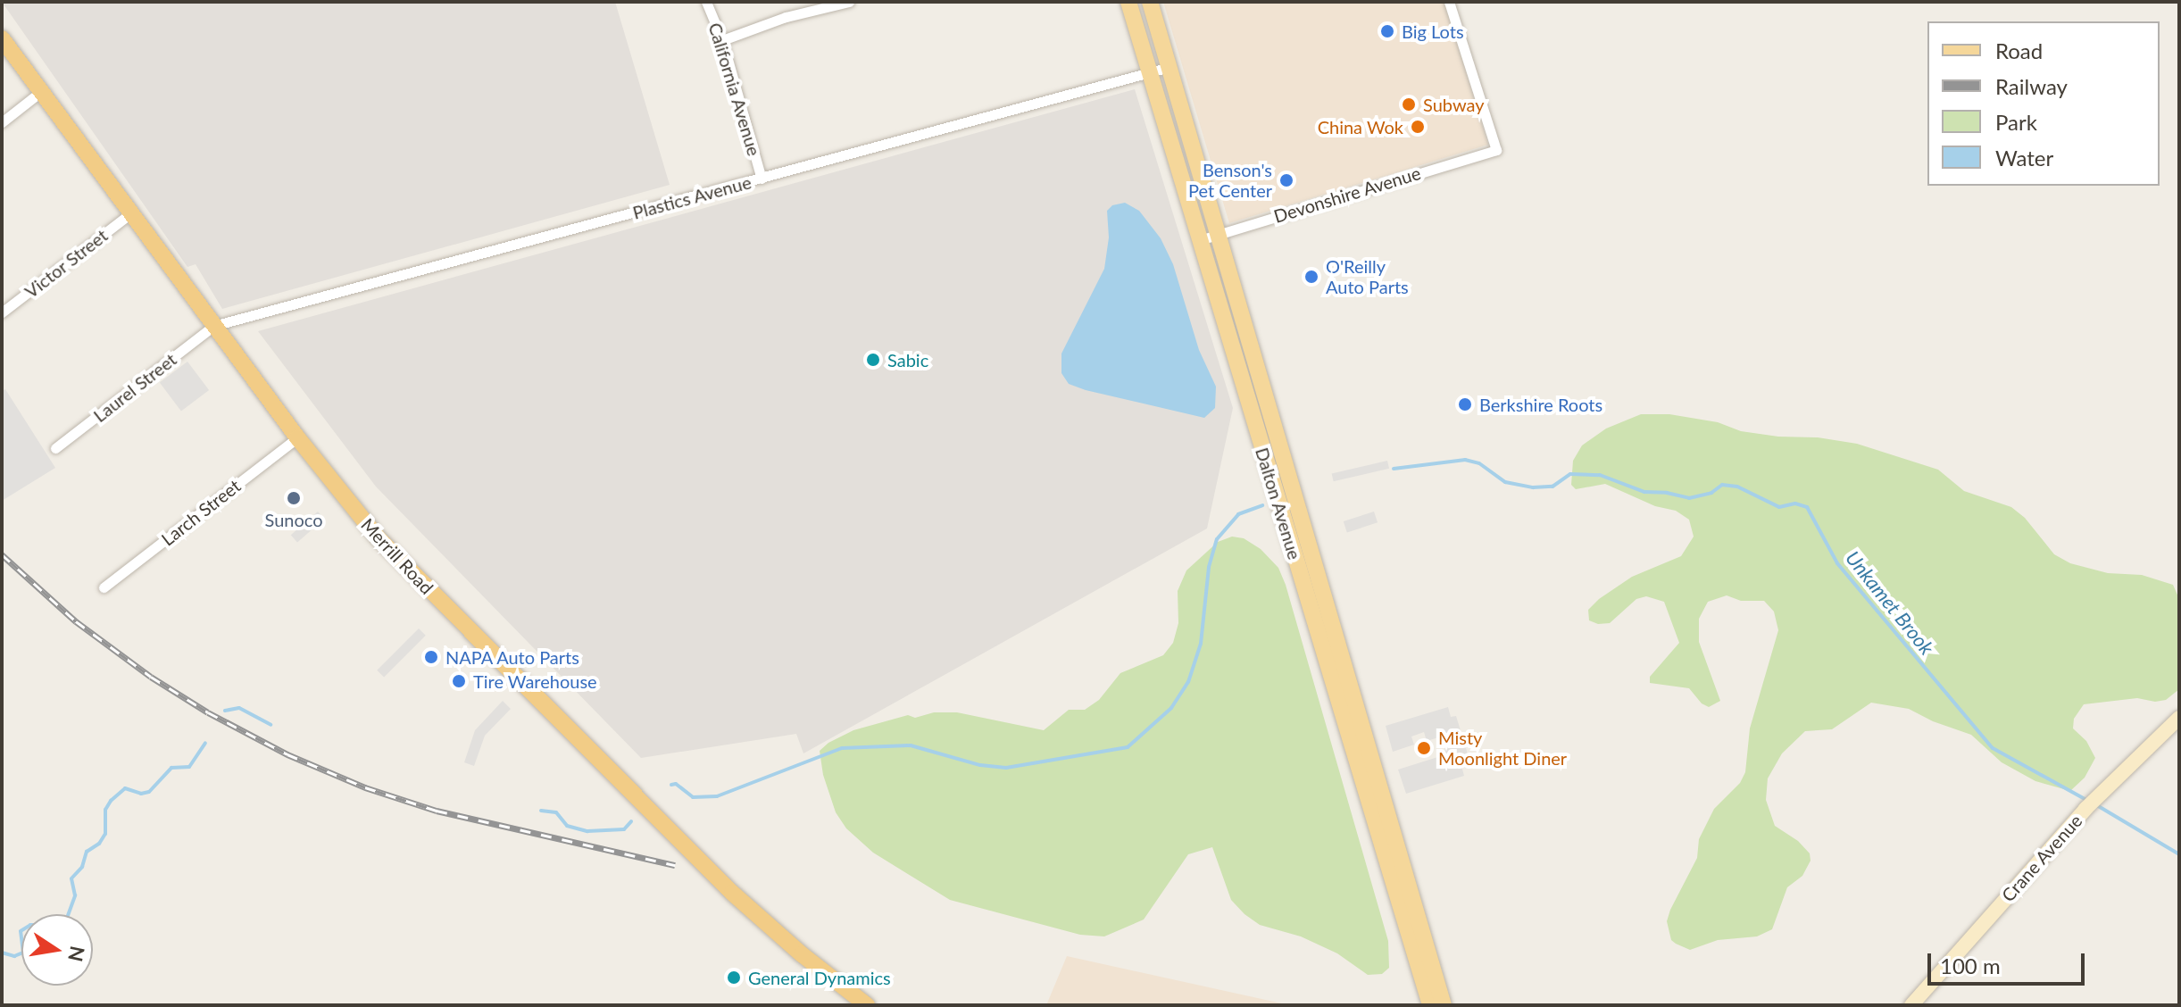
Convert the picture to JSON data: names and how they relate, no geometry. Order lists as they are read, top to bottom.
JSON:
{
  "streets": {
    "highway": ["Merrill Road"],
    "main road": ["Dalton Avenue", "Crane Avenue"],
    "street": [
      "California Avenue",
      "Devonshire Avenue",
      "Plastics Avenue",
      "Victor Street",
      "Laurel Street",
      "Larch Street"
    ]
  },
  "crossings": [
    ["California Avenue", "Plastics Avenue"],
    ["Devonshire Avenue", "Dalton Avenue"],
    ["Plastics Avenue", "Laurel Street"],
    ["Plastics Avenue", "Dalton Avenue"],
    ["Plastics Avenue", "Merrill Road"],
    ["Victor Street", "Merrill Road"],
    ["Laurel Street", "Merrill Road"],
    ["Larch Street", "Merrill Road"]
  ],
  "water": ["Unkamet Brook"],
  "places": [
    "Big Lots",
    "Subway",
    "China Wok",
    "Benson's Pet Center",
    "O'Reilly Auto Parts",
    "Sabic",
    "Berkshire Roots",
    "Sunoco",
    "NAPA Auto Parts",
    "Tire Warehouse",
    "Misty Moonlight Diner",
    "General Dynamics"
  ],
  "legend": [
    "Road",
    "Railway",
    "Park",
    "Water"
  ],
  "scale_bar": "100 m",
  "north": "right"
}
